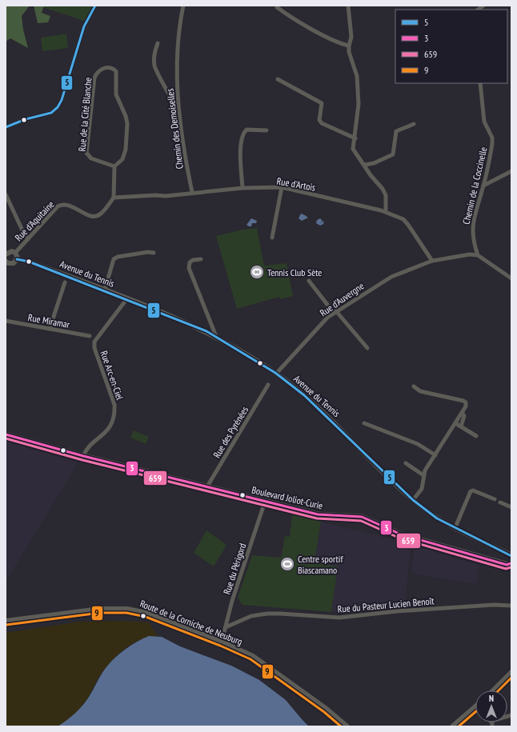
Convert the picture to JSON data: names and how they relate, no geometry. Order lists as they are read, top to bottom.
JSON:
{
  "streets": {
    "main road": ["Boulevard Joliot-Curie"],
    "street": [
      "Rue de la Cité Blanche",
      "Chemin des Demoiselles",
      "Rue d'Artois",
      "Chemin de la Coccinelle",
      "Rue d'Aquitaine",
      "Avenue du Tennis",
      "Rue d'Auvergne",
      "Rue Miramar",
      "Rue Arc-en-Ciel",
      "Rue des Pyrénées",
      "Rue du Périgord",
      "Rue du Pasteur Lucien Benoît",
      "Route de la Corniche de Neuburg"
    ]
  },
  "crossings": [
    ["Chemin des Demoiselles", "Rue d'Artois"],
    ["Rue d'Artois", "Rue d'Aquitaine"],
    ["Rue d'Artois", "Rue d'Auvergne"],
    ["Chemin de la Coccinelle", "Rue d'Auvergne"],
    ["Avenue du Tennis", "Rue d'Auvergne"],
    ["Avenue du Tennis", "Rue Arc-en-Ciel"],
    ["Rue Arc-en-Ciel", "Boulevard Joliot-Curie"],
    ["Rue des Pyrénées", "Boulevard Joliot-Curie"],
    ["Boulevard Joliot-Curie", "Rue du Périgord"],
    ["Rue du Périgord", "Rue du Pasteur Lucien Benoît"],
    ["Rue du Périgord", "Route de la Corniche de Neuburg"]
  ],
  "places": {
    "sports": ["Tennis Club Sète", "Centre sportif Biascamano"]
  },
  "lines": [
    "transit line 5",
    "transit line 3",
    "transit line 659",
    "transit line 9"
  ],
  "legend": [
    "5",
    "3",
    "659",
    "9"
  ],
  "north": "top"
}
